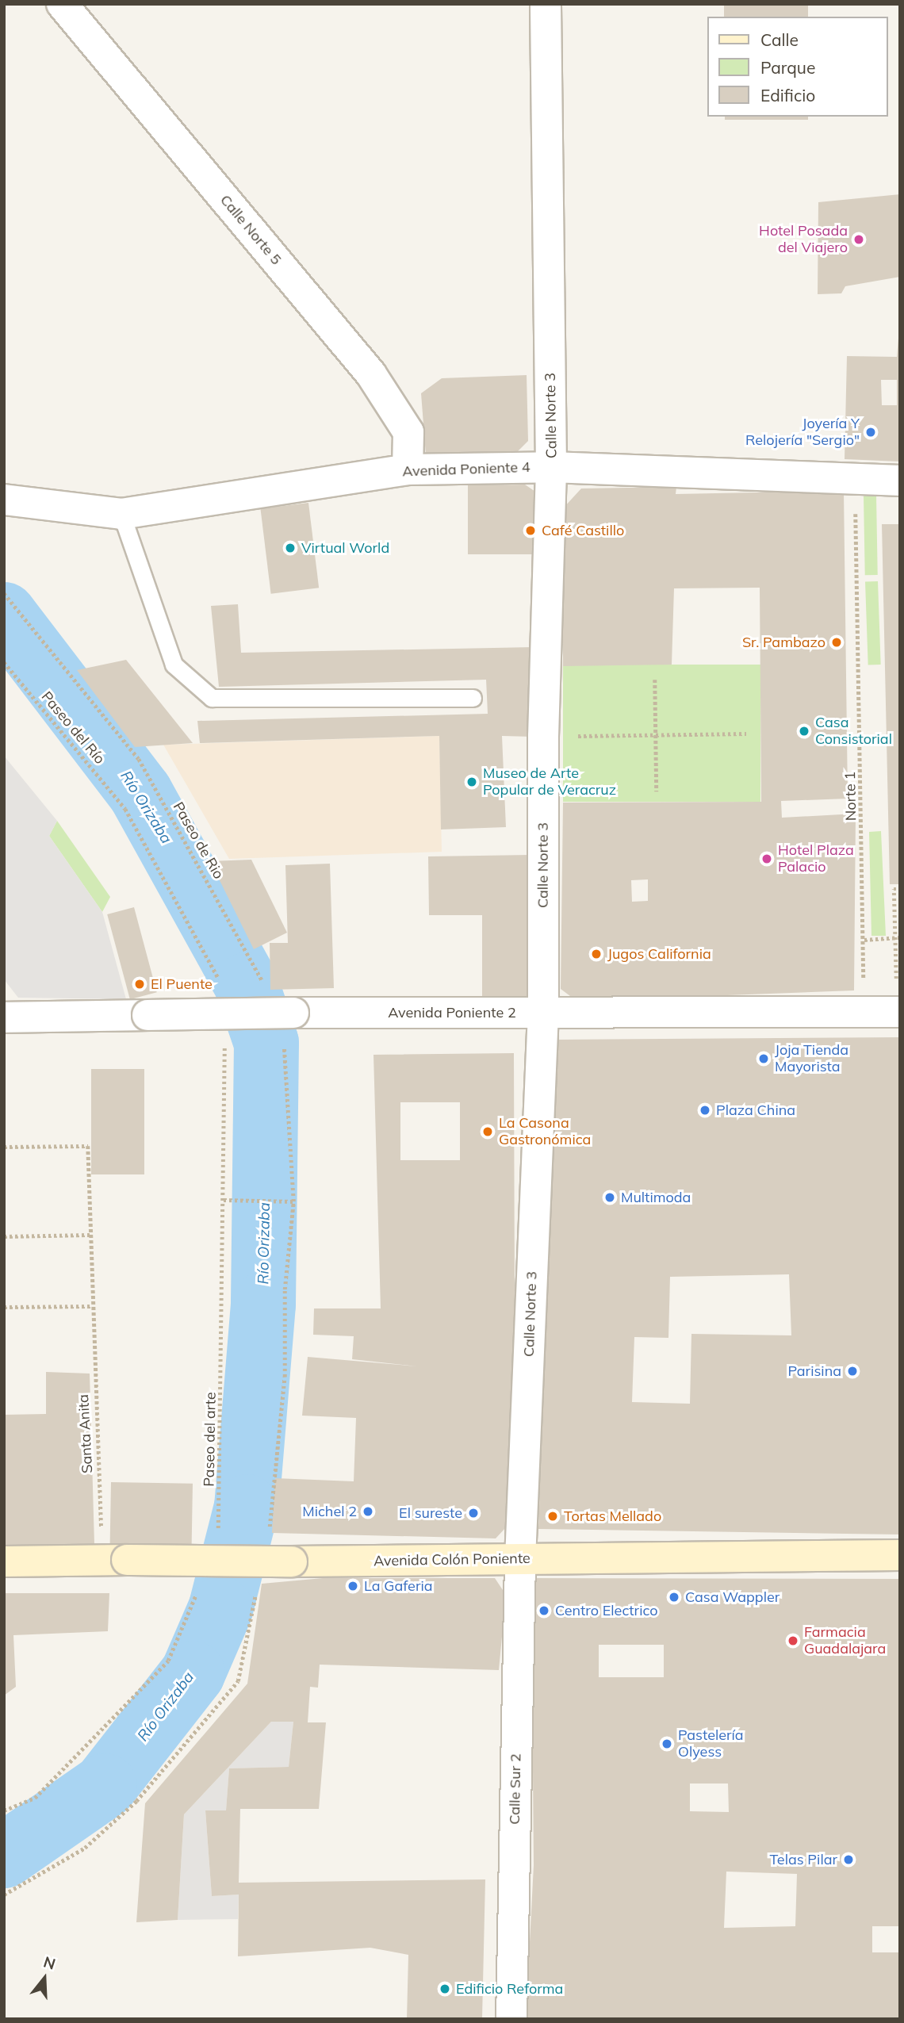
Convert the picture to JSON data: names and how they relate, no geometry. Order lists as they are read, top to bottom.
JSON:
{
  "streets": {
    "street": [
      "Calle Norte 5",
      "Calle Norte 3",
      "Avenida Poniente 4",
      "Avenida Poniente 2",
      "Avenida Colón Poniente",
      "Calle Sur 2"
    ],
    "path": [
      "Paseo del Río",
      "Norte 1",
      "Paseo de Rio",
      "Santa Anita",
      "Paseo del arte"
    ]
  },
  "crossings": [
    ["Calle Norte 5", "Avenida Poniente 4"],
    ["Calle Norte 3", "Avenida Poniente 4"],
    ["Calle Norte 3", "Avenida Poniente 2"],
    ["Calle Norte 3", "Avenida Colón Poniente"],
    ["Calle Norte 3", "Calle Sur 2"],
    ["Avenida Poniente 4", "Norte 1"],
    ["Norte 1", "Avenida Poniente 2"],
    ["Santa Anita", "Avenida Colón Poniente"],
    ["Avenida Colón Poniente", "Calle Sur 2"]
  ],
  "water": ["Río Orizaba"],
  "places": [
    "Hotel Posada del Viajero",
    "Joyería Y Relojería \"Sergio\"",
    "Café Castillo",
    "Virtual World",
    "Sr. Pambazo",
    "Casa Consistorial",
    "Museo de Arte Popular de Veracruz",
    "Hotel Plaza Palacio",
    "Jugos California",
    "El Puente",
    "Joja Tienda Mayorista",
    "Plaza China",
    "La Casona Gastronómica",
    "Multimoda",
    "Parisina",
    "Michel 2",
    "El sureste",
    "Tortas Mellado",
    "La Gaferia",
    "Casa Wappler",
    "Centro Electrico",
    "Farmacia Guadalajara",
    "Pastelería Olyess",
    "Telas Pilar",
    "Edificio Reforma"
  ],
  "legend": ["Calle", "Parque", "Edificio"],
  "north": "top"
}
